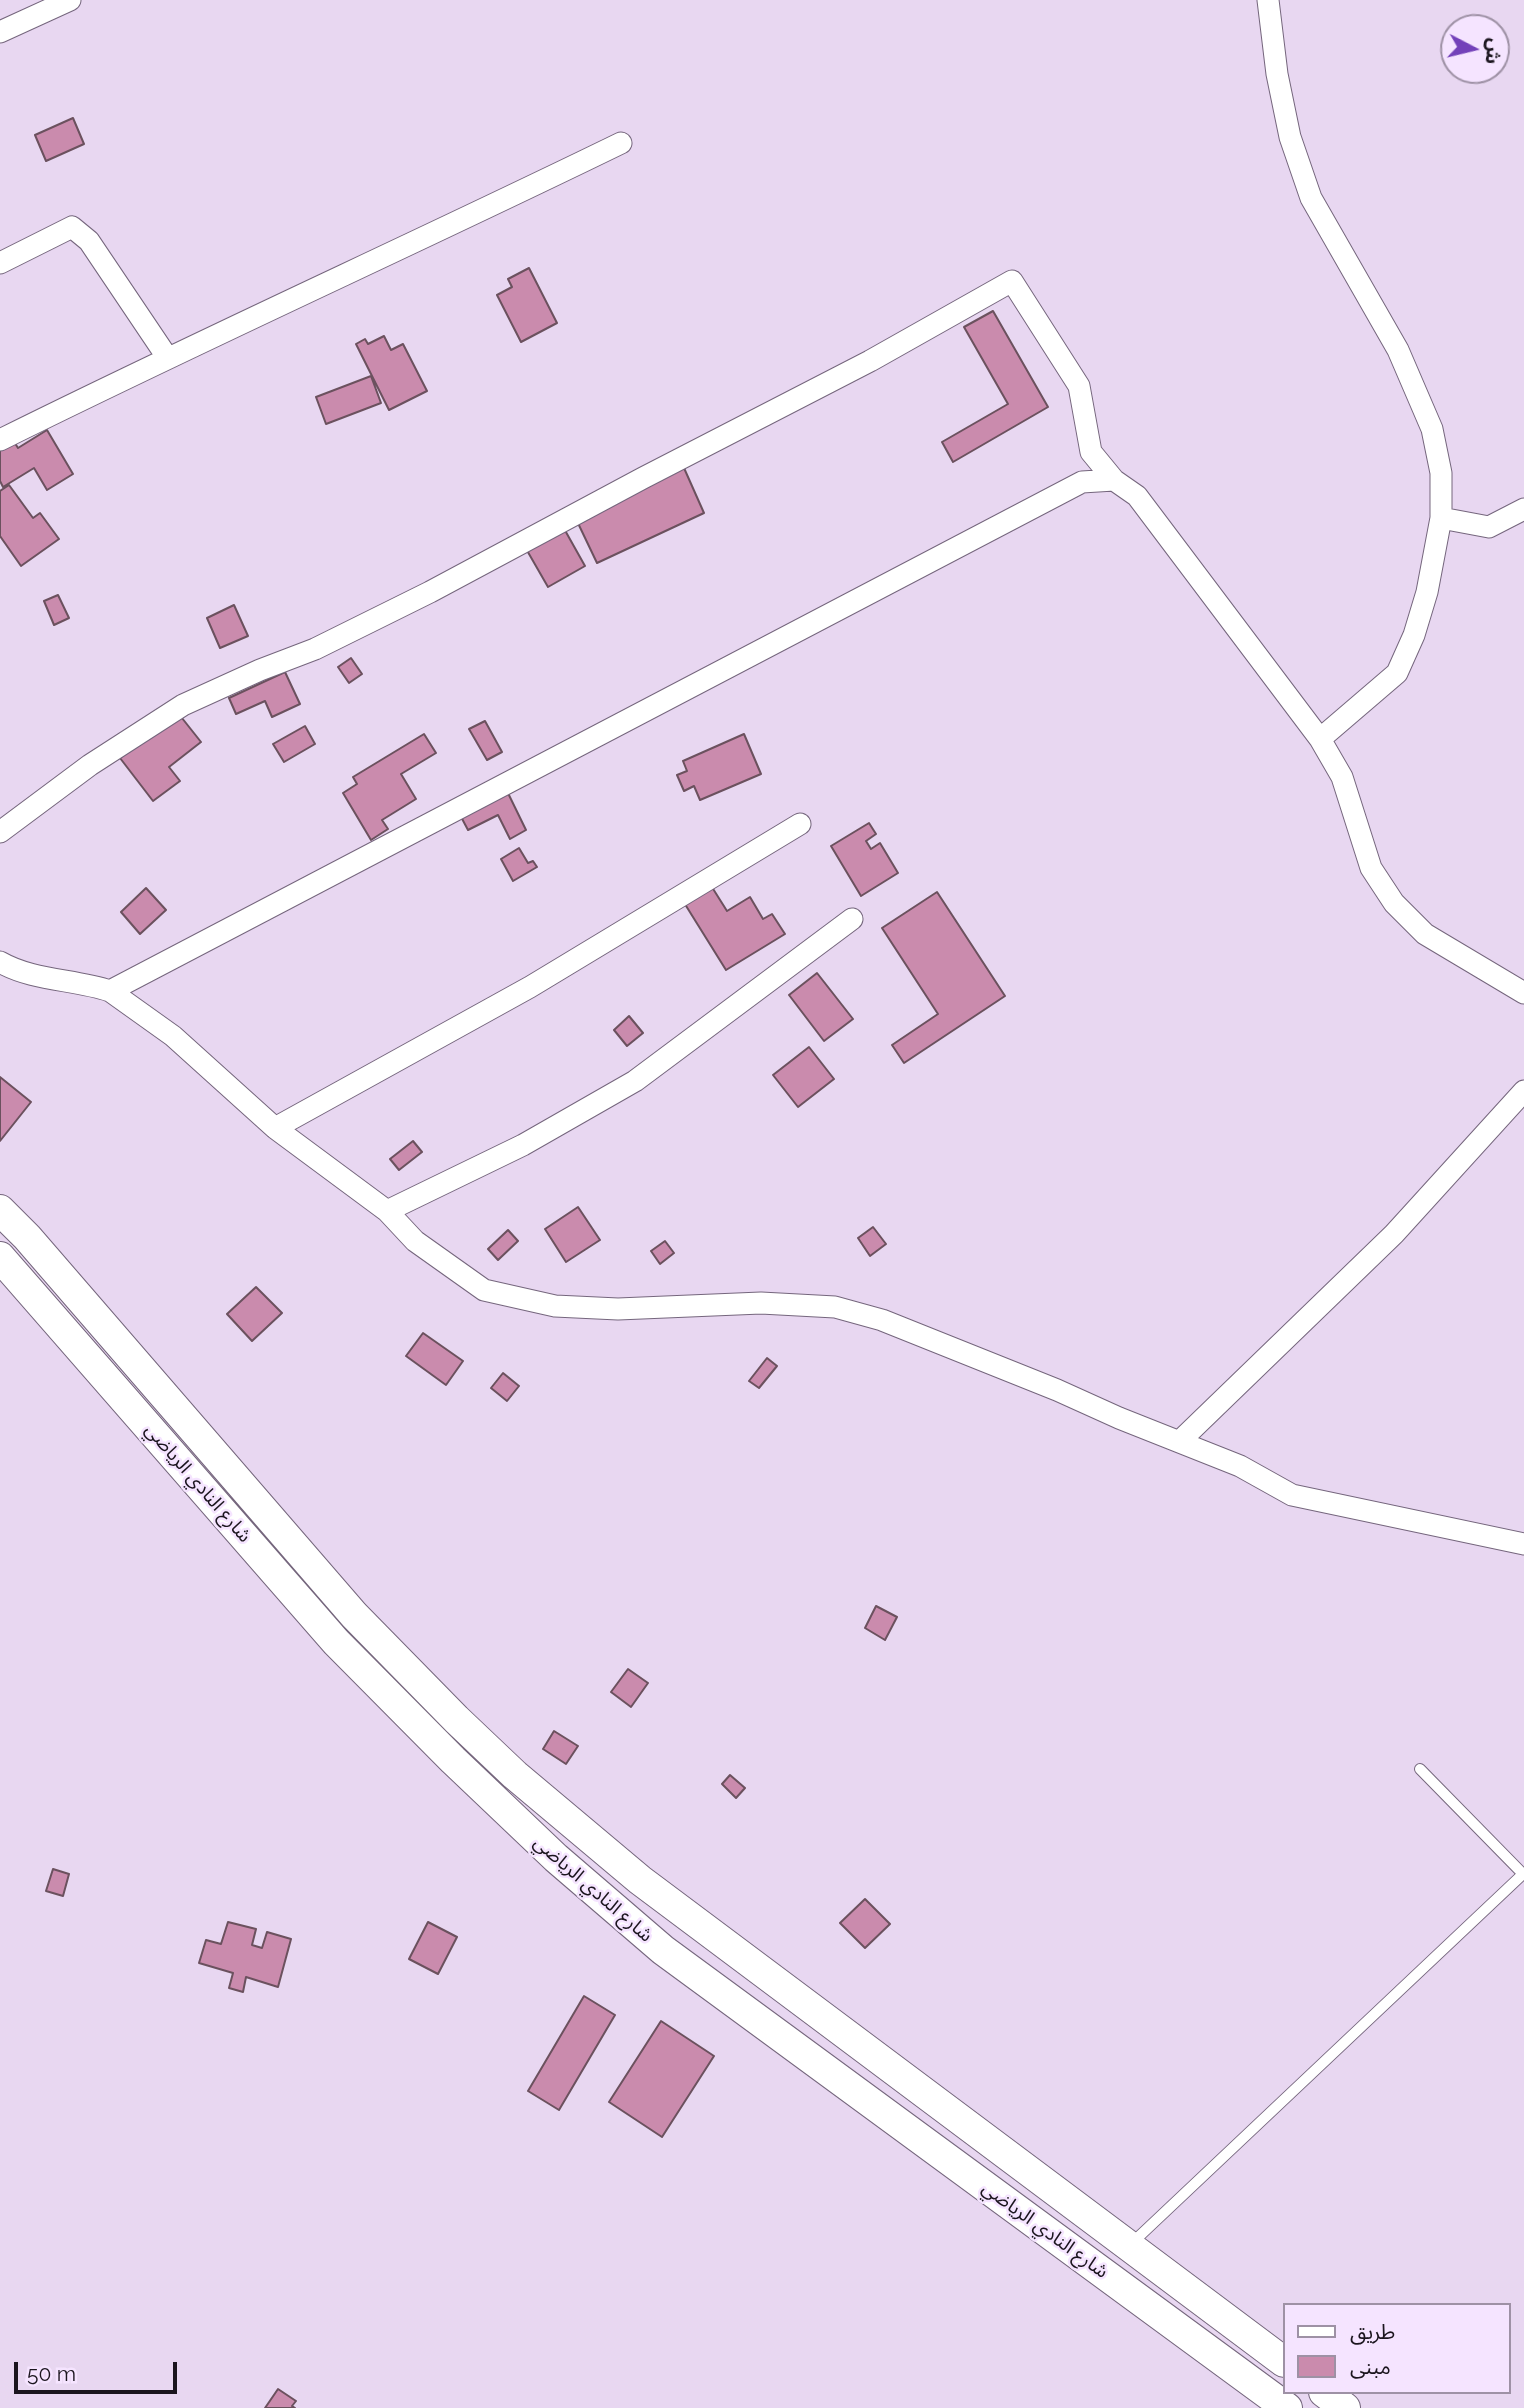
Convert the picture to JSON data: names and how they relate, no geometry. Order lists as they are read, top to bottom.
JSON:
{
  "streets": {
    "main road": ["شارع النادي الرياضي"]
  },
  "legend": ["طريق", "مبنى"],
  "scale_bar": "50 m",
  "north": "right"
}
